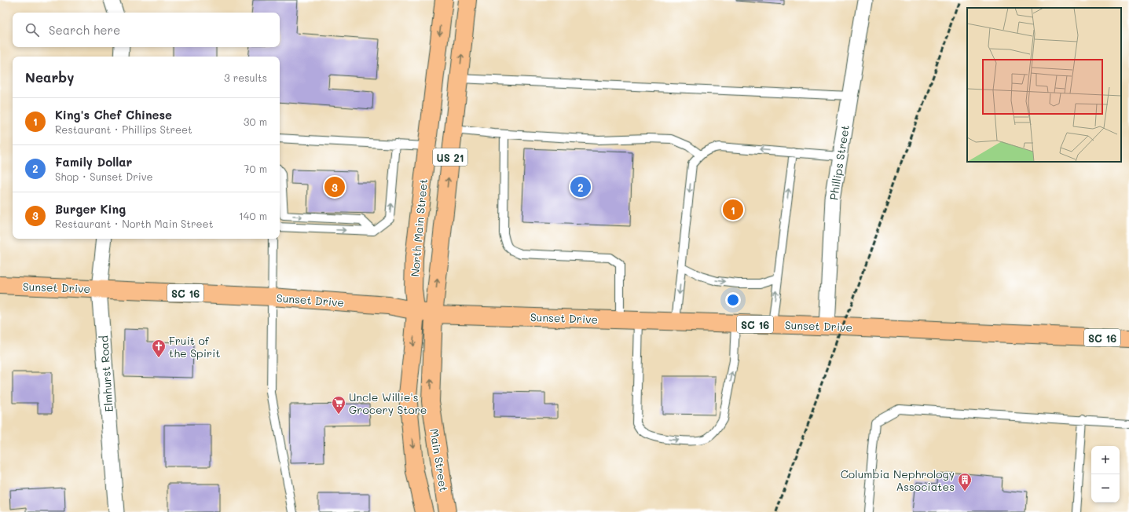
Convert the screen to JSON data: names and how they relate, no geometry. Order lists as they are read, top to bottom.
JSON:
{
  "streets": {
    "main road": [
      "US 21",
      "North Main Street",
      "Sunset Drive",
      "SC 16",
      "Main Street"
    ],
    "street": ["Phillips Street", "Elmhurst Road"]
  },
  "crossings": [
    ["Phillips Street", "Sunset Drive"],
    ["North Main Street", "Sunset Drive"],
    ["North Main Street", "Main Street"],
    ["Sunset Drive", "Elmhurst Road"],
    ["Sunset Drive", "Main Street"]
  ],
  "one_way": ["Main Street"],
  "places": {
    "church": ["Fruit of the Spirit"],
    "supermarket": ["Uncle Willie's Grocery Store"],
    "building": ["Columbia Nephrology Associates"]
  },
  "page": {
    "search": "Search here",
    "heading": ["Nearby", "3 results"],
    "list": [
      {
        "mark": "1",
        "name": "King's Chef Chinese",
        "note": "Restaurant · Phillips Street",
        "value": "30 m"
      },
      {
        "mark": "2",
        "name": "Family Dollar",
        "note": "Shop · Sunset Drive",
        "value": "70 m"
      },
      {
        "mark": "3",
        "name": "Burger King",
        "note": "Restaurant · North Main Street",
        "value": "140 m"
      }
    ],
    "pins": ["2", "3", "1"],
    "map_buttons": ["+", "−"]
  }
}
